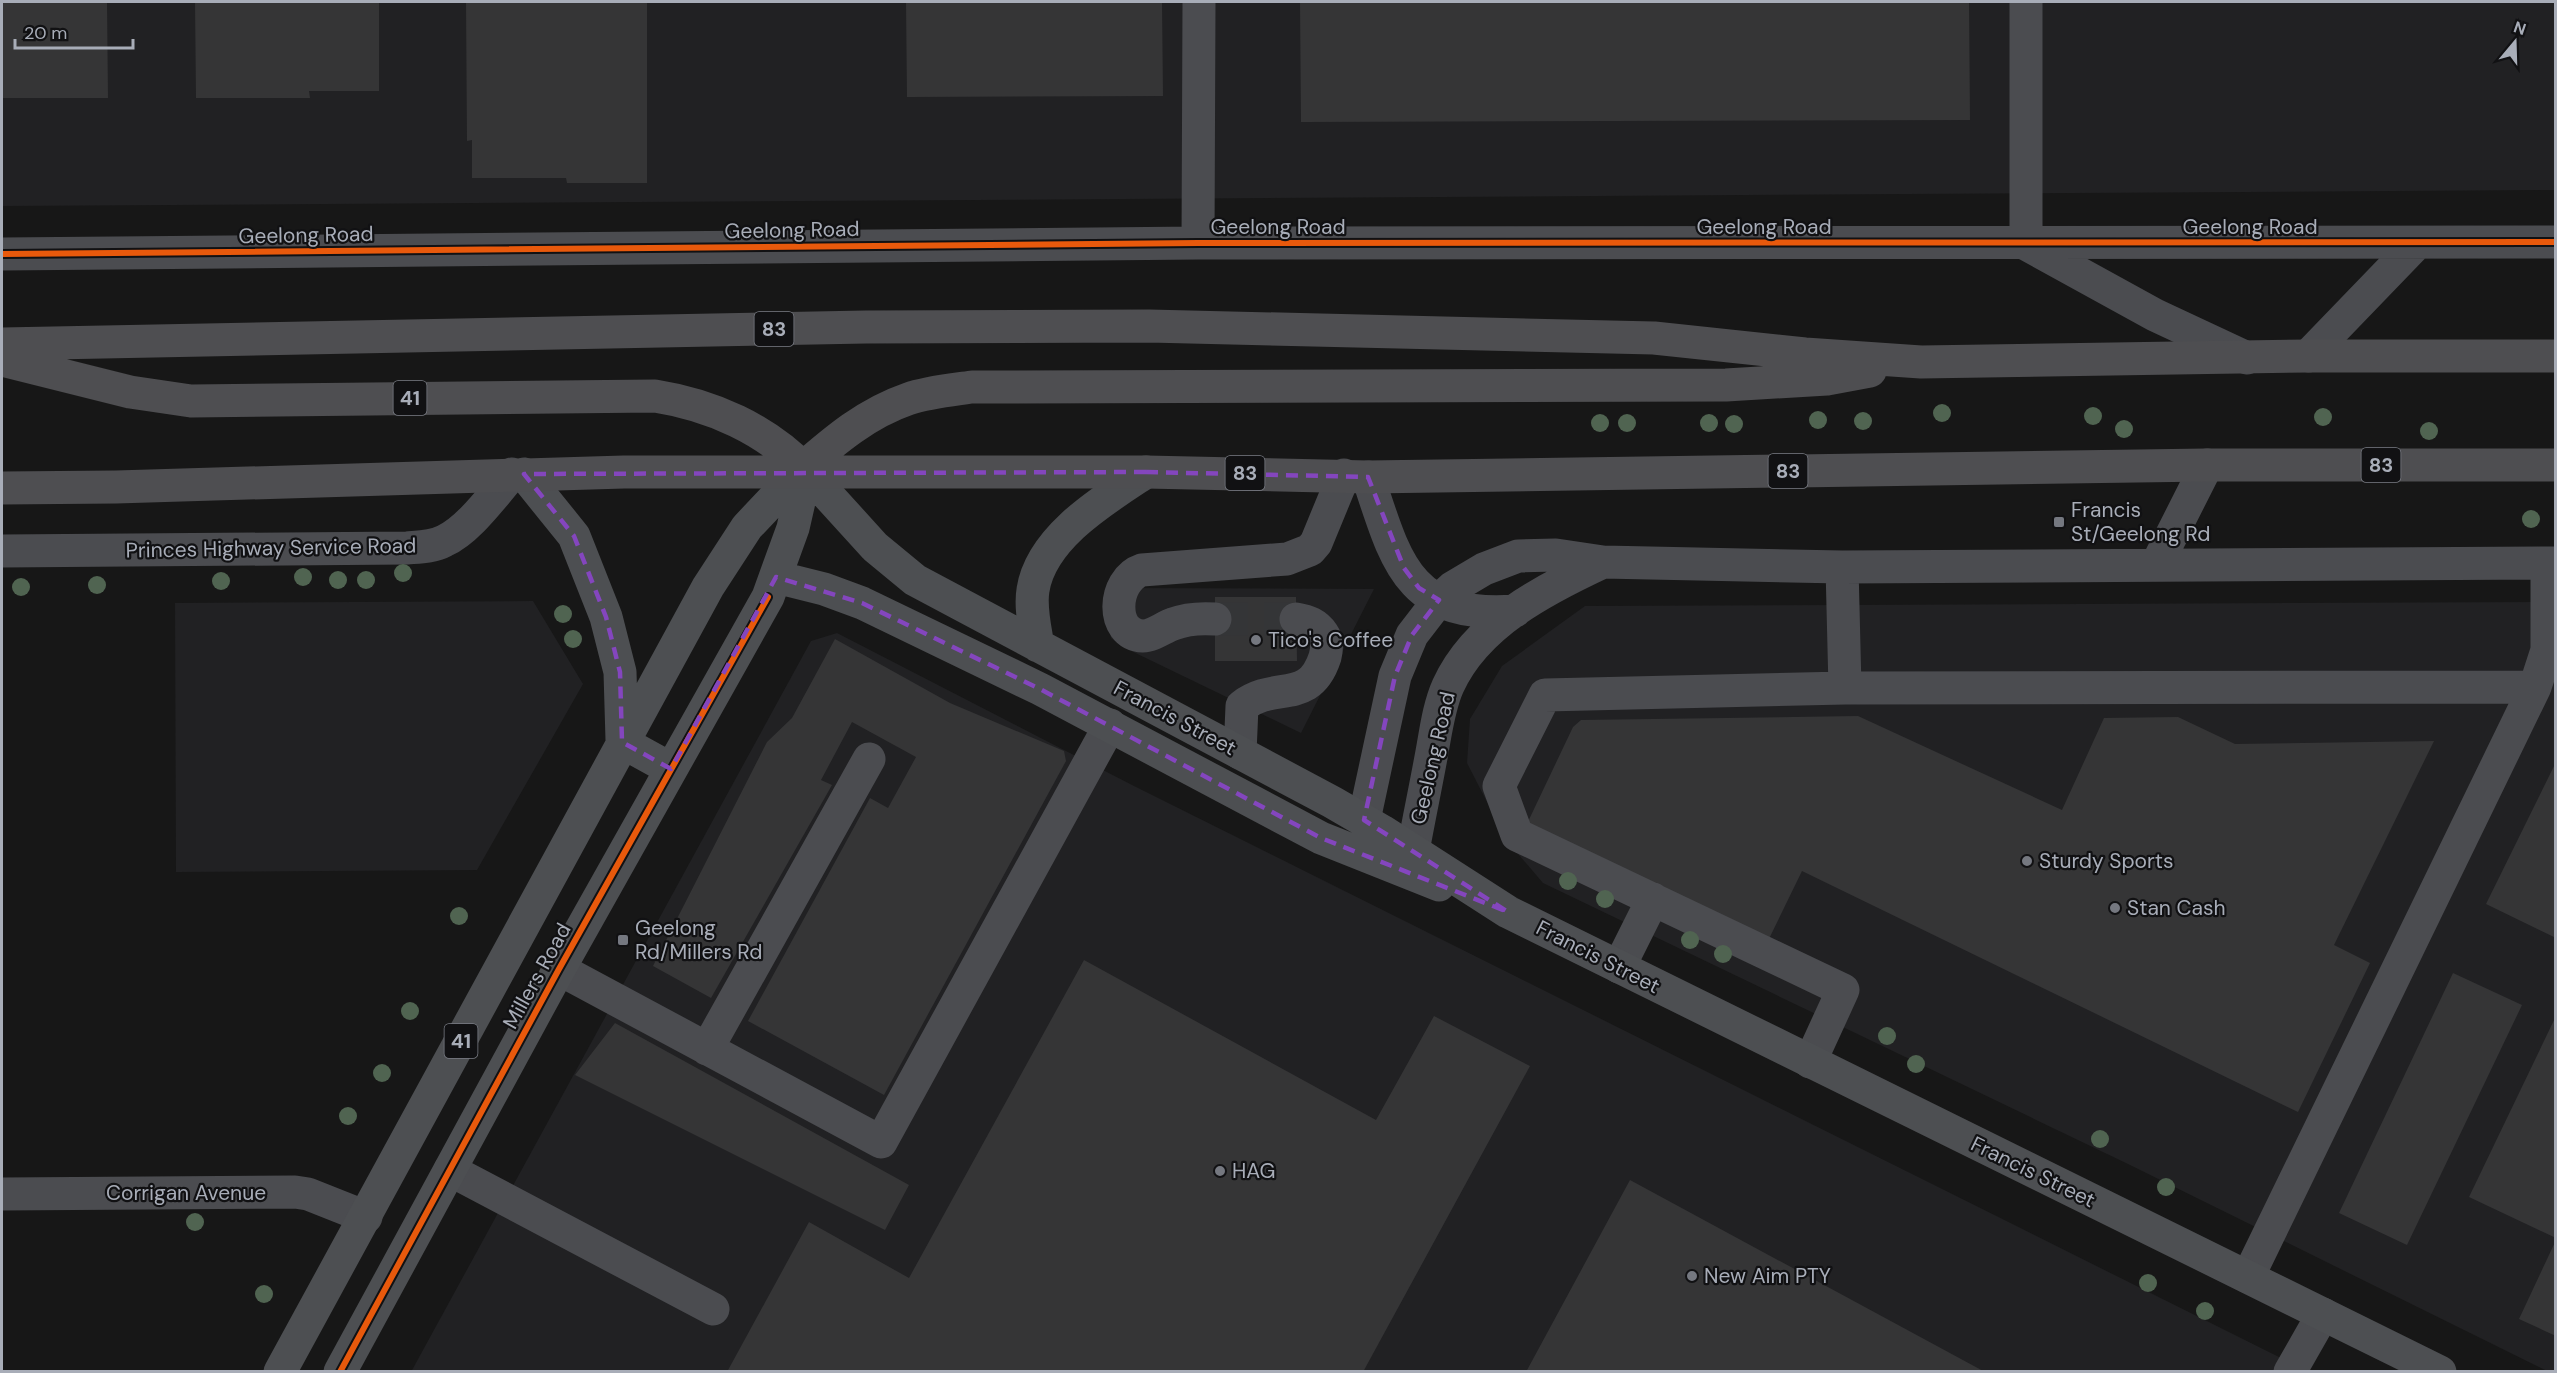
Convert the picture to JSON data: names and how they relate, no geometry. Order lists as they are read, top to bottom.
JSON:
{
  "streets": {
    "highway": ["Geelong Road", "83", "41"],
    "main road": ["Francis Street", "Millers Road"],
    "street": ["Princes Highway Service Road", "Corrigan Avenue"]
  },
  "crossings": [
    ["Geelong Road", "Francis Street"],
    ["83", "41"],
    ["83", "Princes Highway Service Road"],
    ["83", "Francis Street"],
    ["83", "Millers Road"],
    ["41", "Princes Highway Service Road"],
    ["41", "Francis Street"],
    ["41", "Millers Road"],
    ["Francis Street", "Millers Road"],
    ["Millers Road", "Corrigan Avenue"]
  ],
  "places": {
    "transit": ["Francis St/Geelong Rd", "Geelong Rd/Millers Rd"],
    "other": [
      "Tico's Coffee",
      "Sturdy Sports",
      "Stan Cash",
      "HAG",
      "New Aim PTY"
    ]
  },
  "scale_bar": "20 m",
  "north": "top"
}
